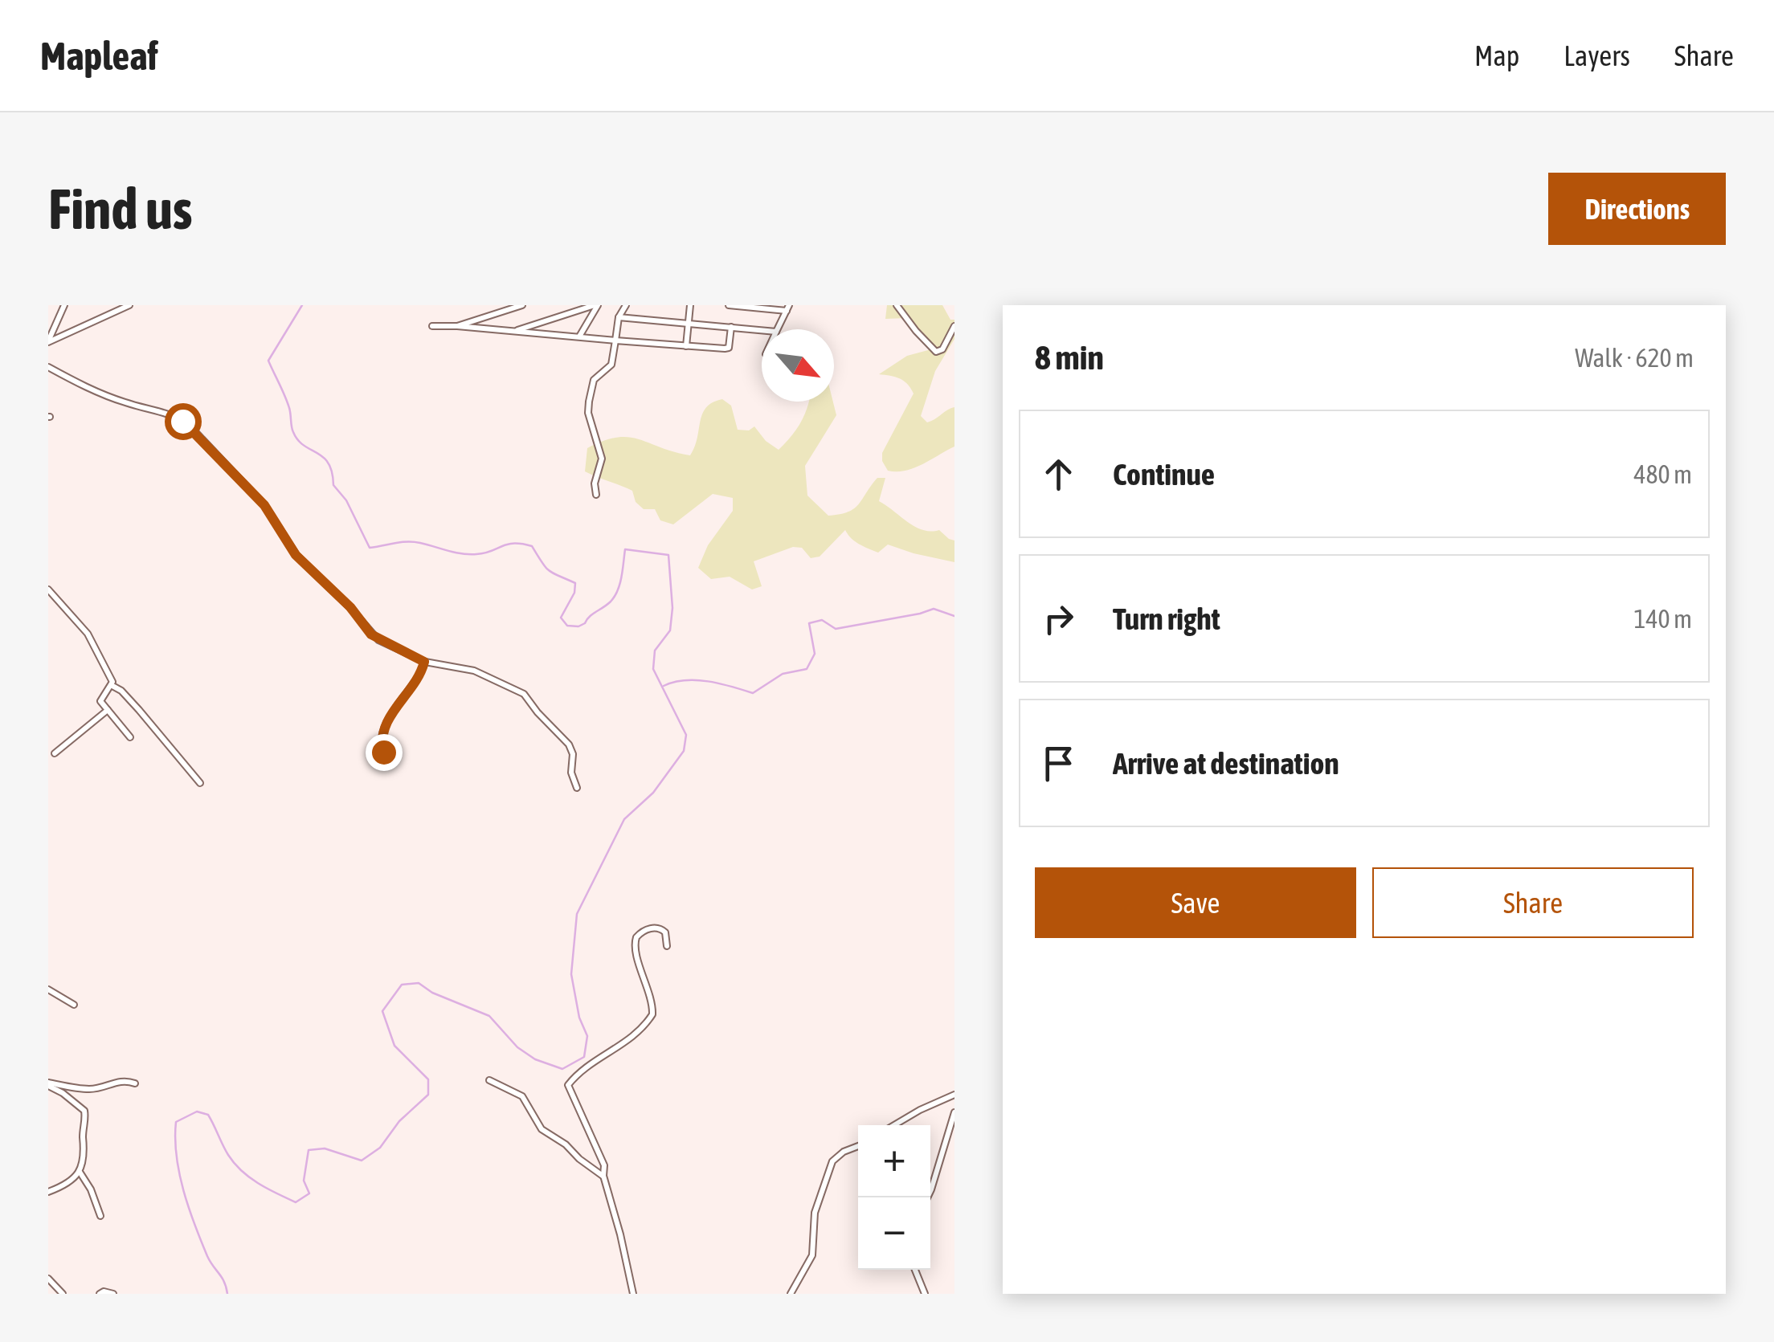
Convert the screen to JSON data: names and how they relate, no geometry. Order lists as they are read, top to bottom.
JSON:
{
  "north": "bottom right",
  "page": {
    "header": "Mapleaf",
    "nav": ["Map", "Layers", "Share"],
    "buttons": [
      "Directions",
      ["Save", "Share"]
    ],
    "title": "Find us",
    "heading": ["8 min", "Walk · 620 m"],
    "list": [
      ["Continue", "480 m"],
      ["Turn right", "140 m"],
      "Arrive at destination"
    ],
    "map_buttons": ["+", "−"]
  }
}
